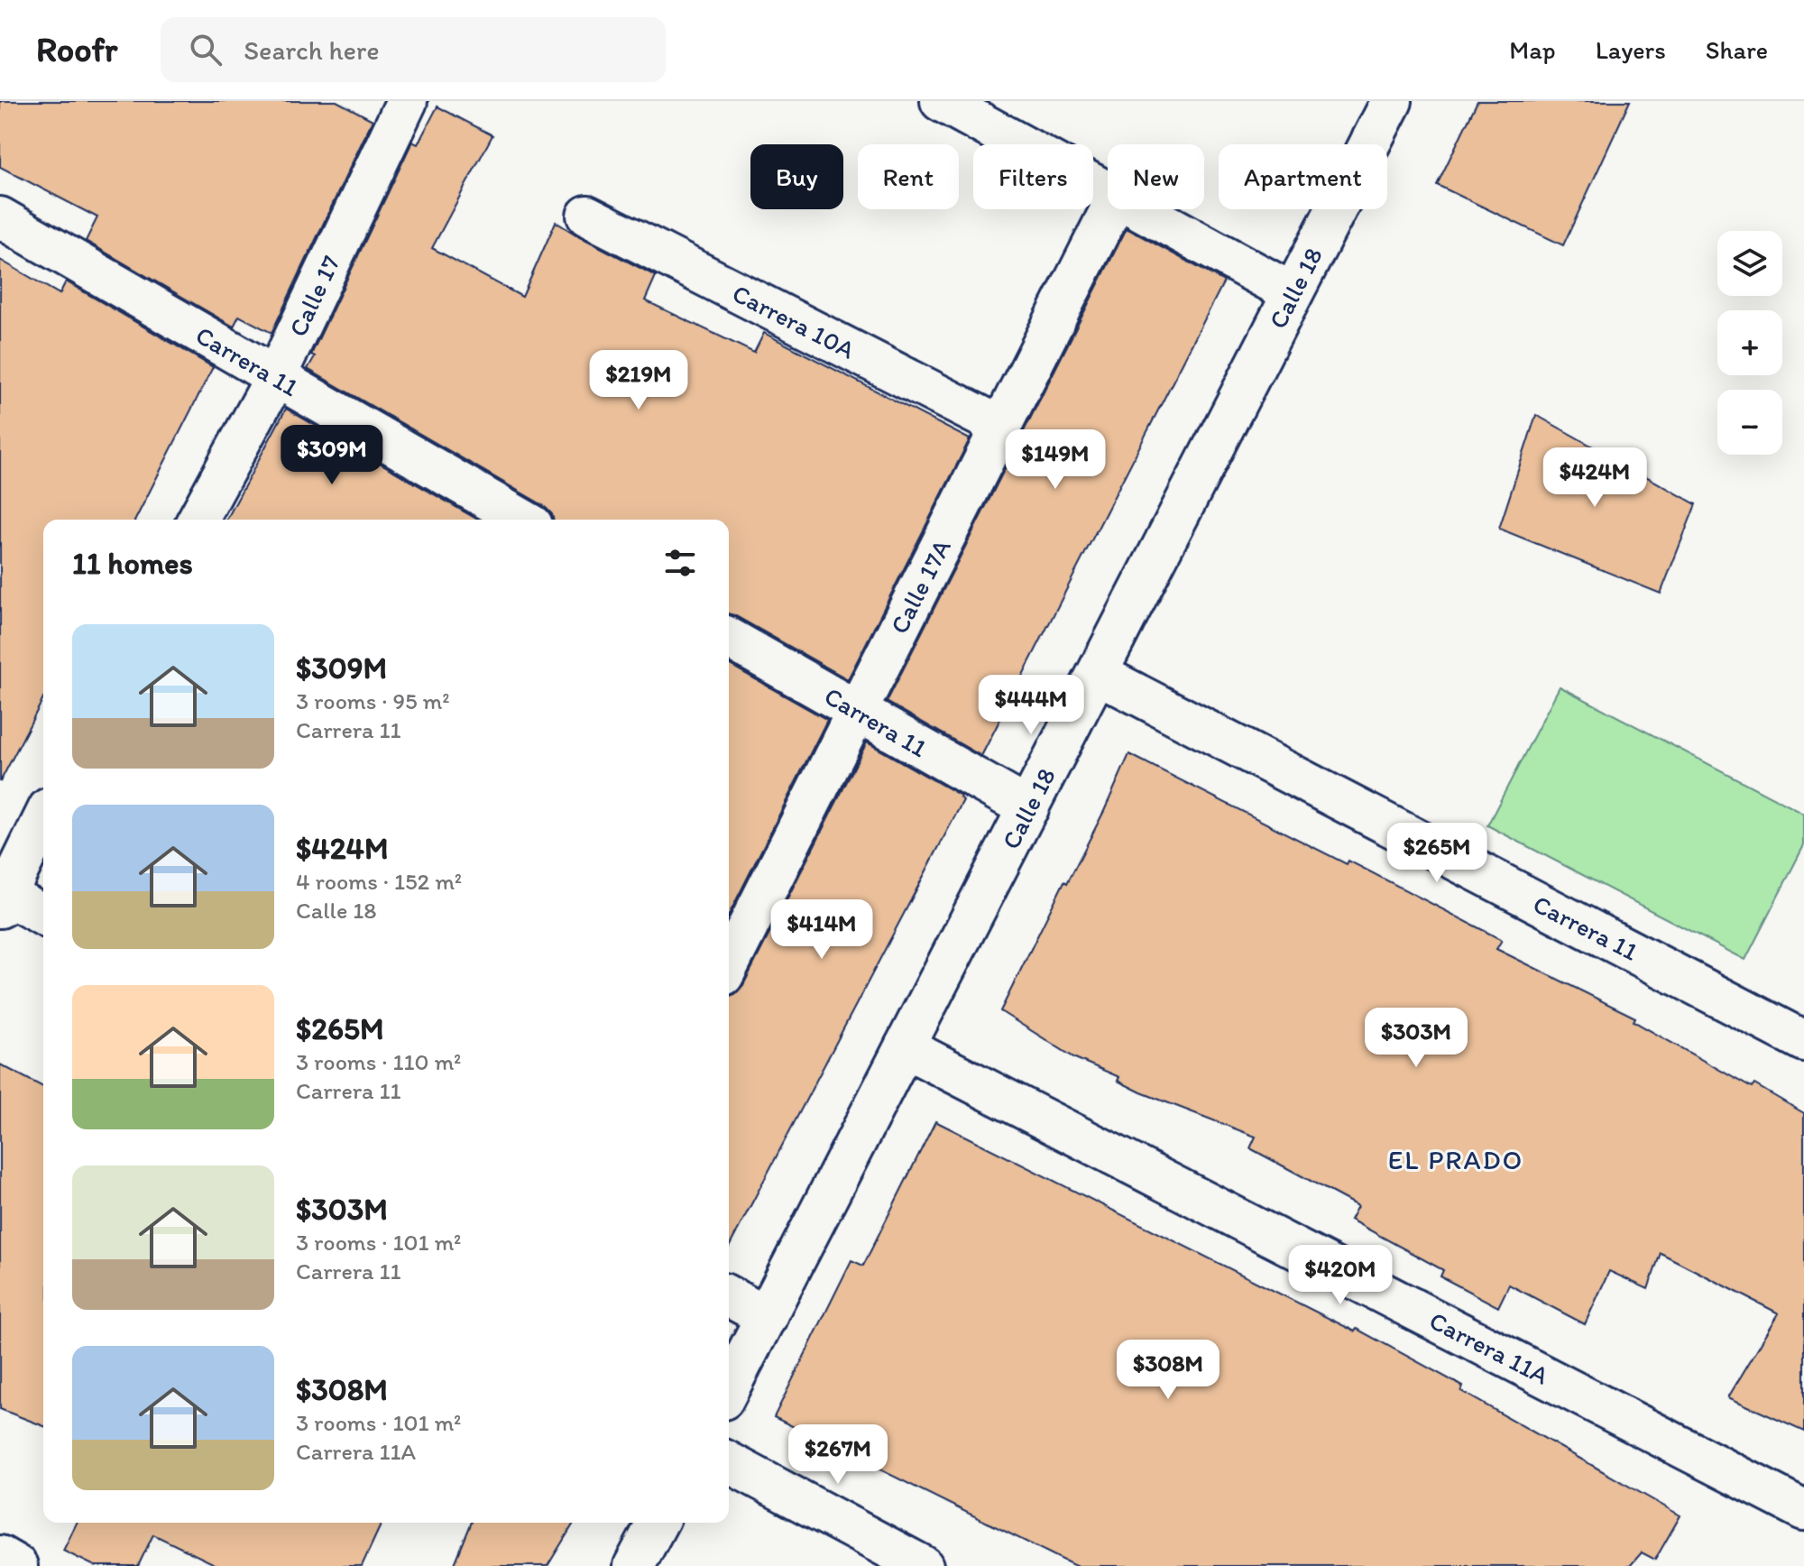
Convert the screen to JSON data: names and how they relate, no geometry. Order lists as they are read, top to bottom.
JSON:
{
  "streets": {
    "street": [
      "Calle 18",
      "Calle 17",
      "Carrera 10A",
      "Carrera 11",
      "Calle 17A",
      "Carrera 11A"
    ]
  },
  "crossings": [
    ["Calle 18", "Carrera 11"],
    ["Calle 18", "Carrera 11A"],
    ["Calle 17", "Carrera 11"],
    ["Carrera 10A", "Calle 17A"],
    ["Carrera 11", "Calle 17A"]
  ],
  "districts": ["EL PRADO"],
  "page": {
    "header": "Roofr",
    "search": "Search here",
    "nav": ["Map", "Layers", "Share"],
    "chip": [
      "Buy",
      "Rent",
      "Filters",
      "New",
      "Apartment"
    ],
    "map_buttons": ["+", "−"],
    "price": [
      "$219M",
      "$309M",
      "$149M",
      "$424M",
      "$444M",
      "$265M",
      "$414M",
      "$303M",
      "$420M",
      "$308M",
      "$267M"
    ],
    "heading": "11 homes",
    "list": [
      {
        "name": "$309M",
        "note": "3 rooms · 95 m² · Carrera 11"
      },
      {
        "name": "$424M",
        "note": "4 rooms · 152 m² · Calle 18"
      },
      {
        "name": "$265M",
        "note": "3 rooms · 110 m² · Carrera 11"
      },
      {
        "name": "$303M",
        "note": "3 rooms · 101 m² · Carrera 11"
      },
      {
        "name": "$308M",
        "note": "3 rooms · 101 m² · Carrera 11A"
      }
    ]
  }
}
